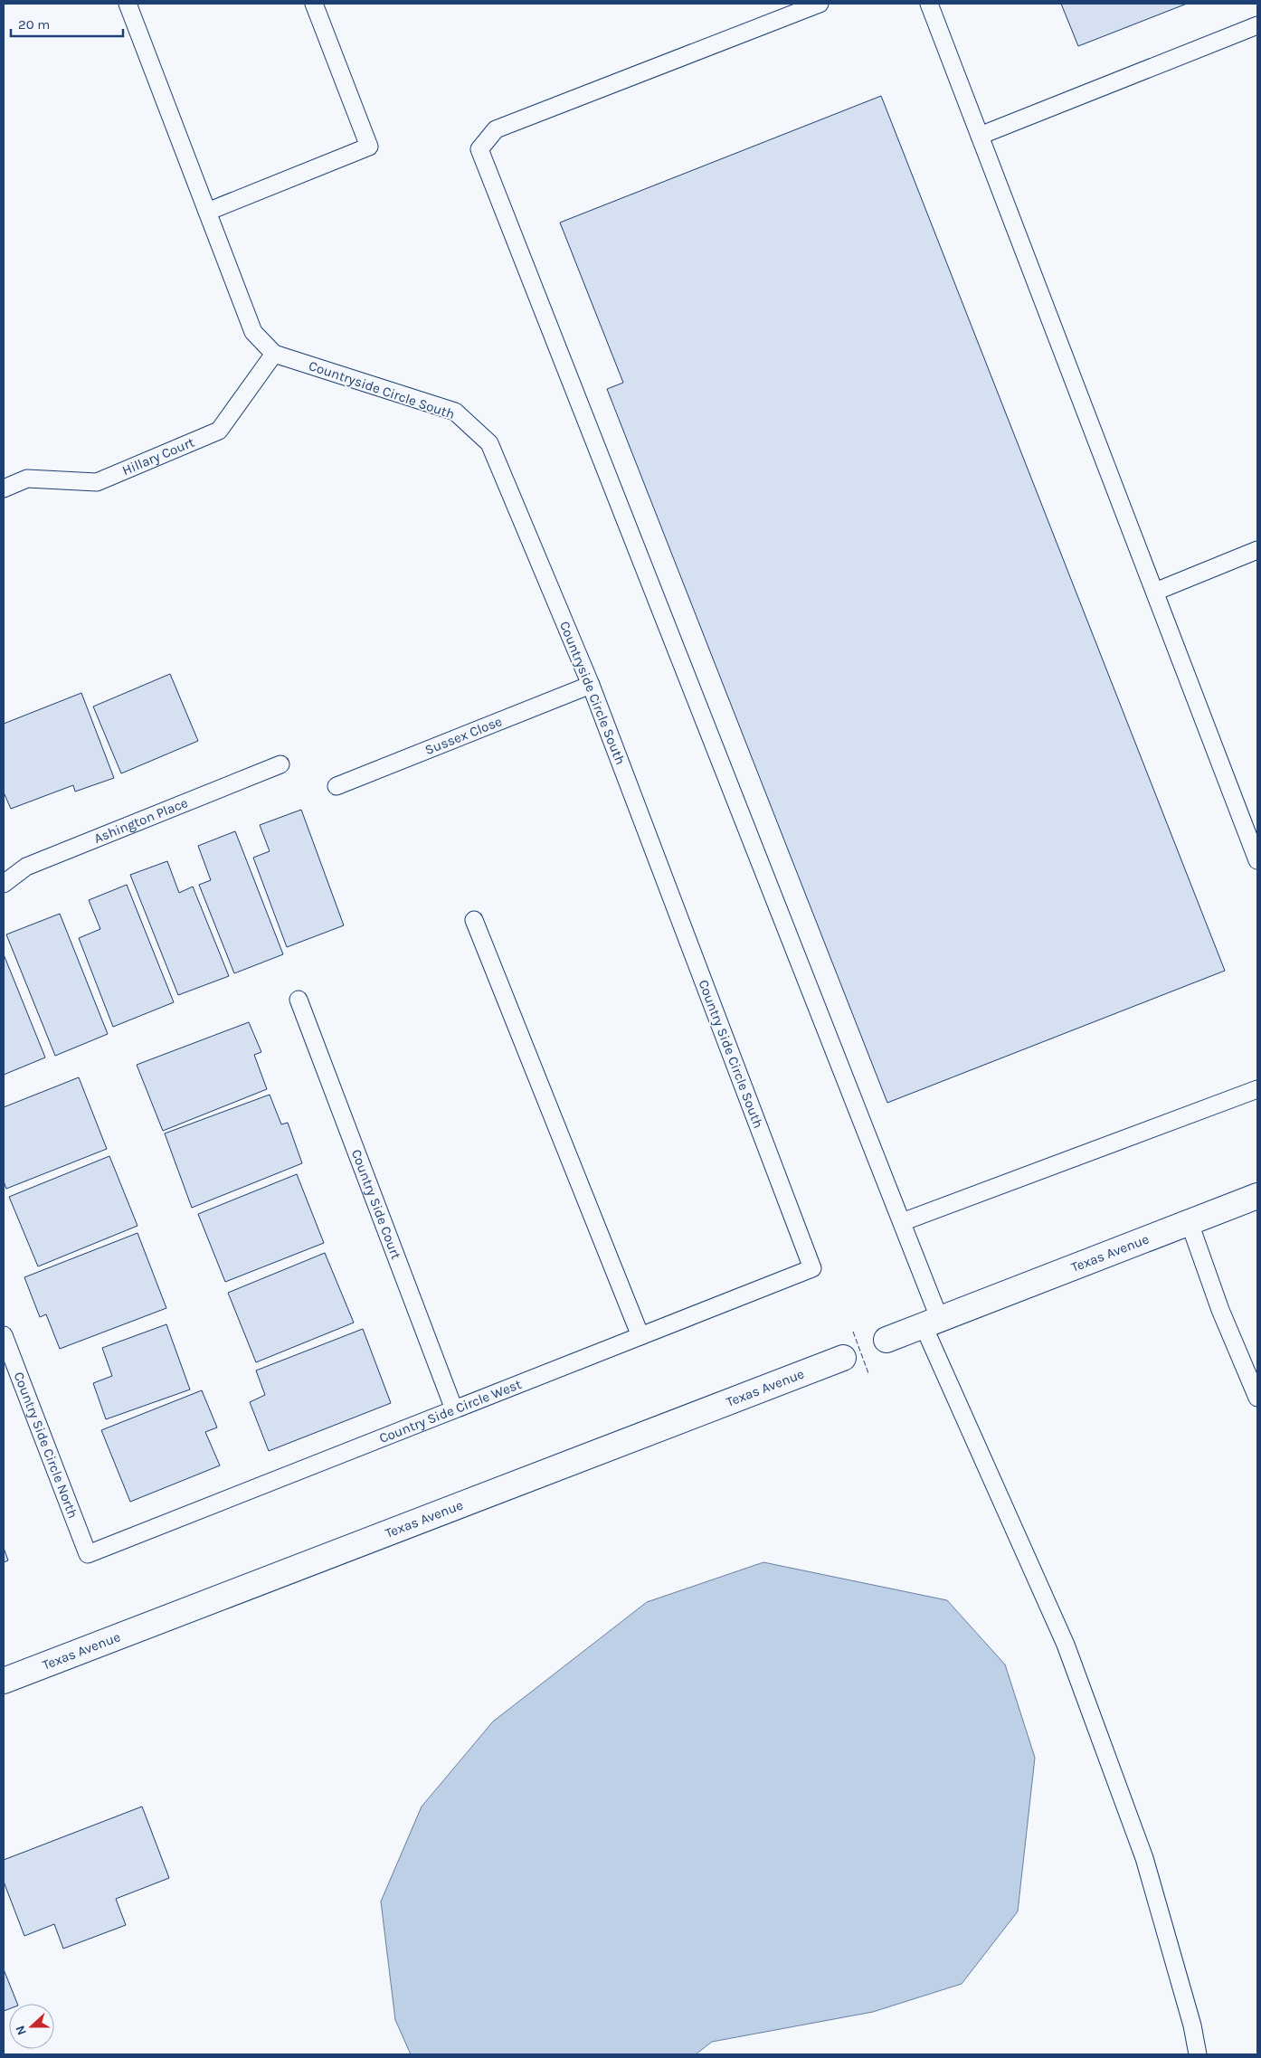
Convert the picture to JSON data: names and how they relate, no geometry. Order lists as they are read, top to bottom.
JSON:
{
  "streets": {
    "street": ["Texas Avenue"],
    "lane": [
      "Countryside Circle South",
      "Hillary Court",
      "Sussex Close",
      "Ashington Place",
      "Country Side Circle South",
      "Country Side Court",
      "Country Side Circle West",
      "Country Side Circle North"
    ]
  },
  "crossings": [
    ["Countryside Circle South", "Hillary Court"],
    ["Countryside Circle South", "Sussex Close"],
    ["Countryside Circle South", "Country Side Circle South"],
    ["Country Side Circle South", "Country Side Circle West"],
    ["Country Side Court", "Country Side Circle West"],
    ["Country Side Circle West", "Country Side Circle North"]
  ],
  "scale_bar": "20 m",
  "north": "left"
}
